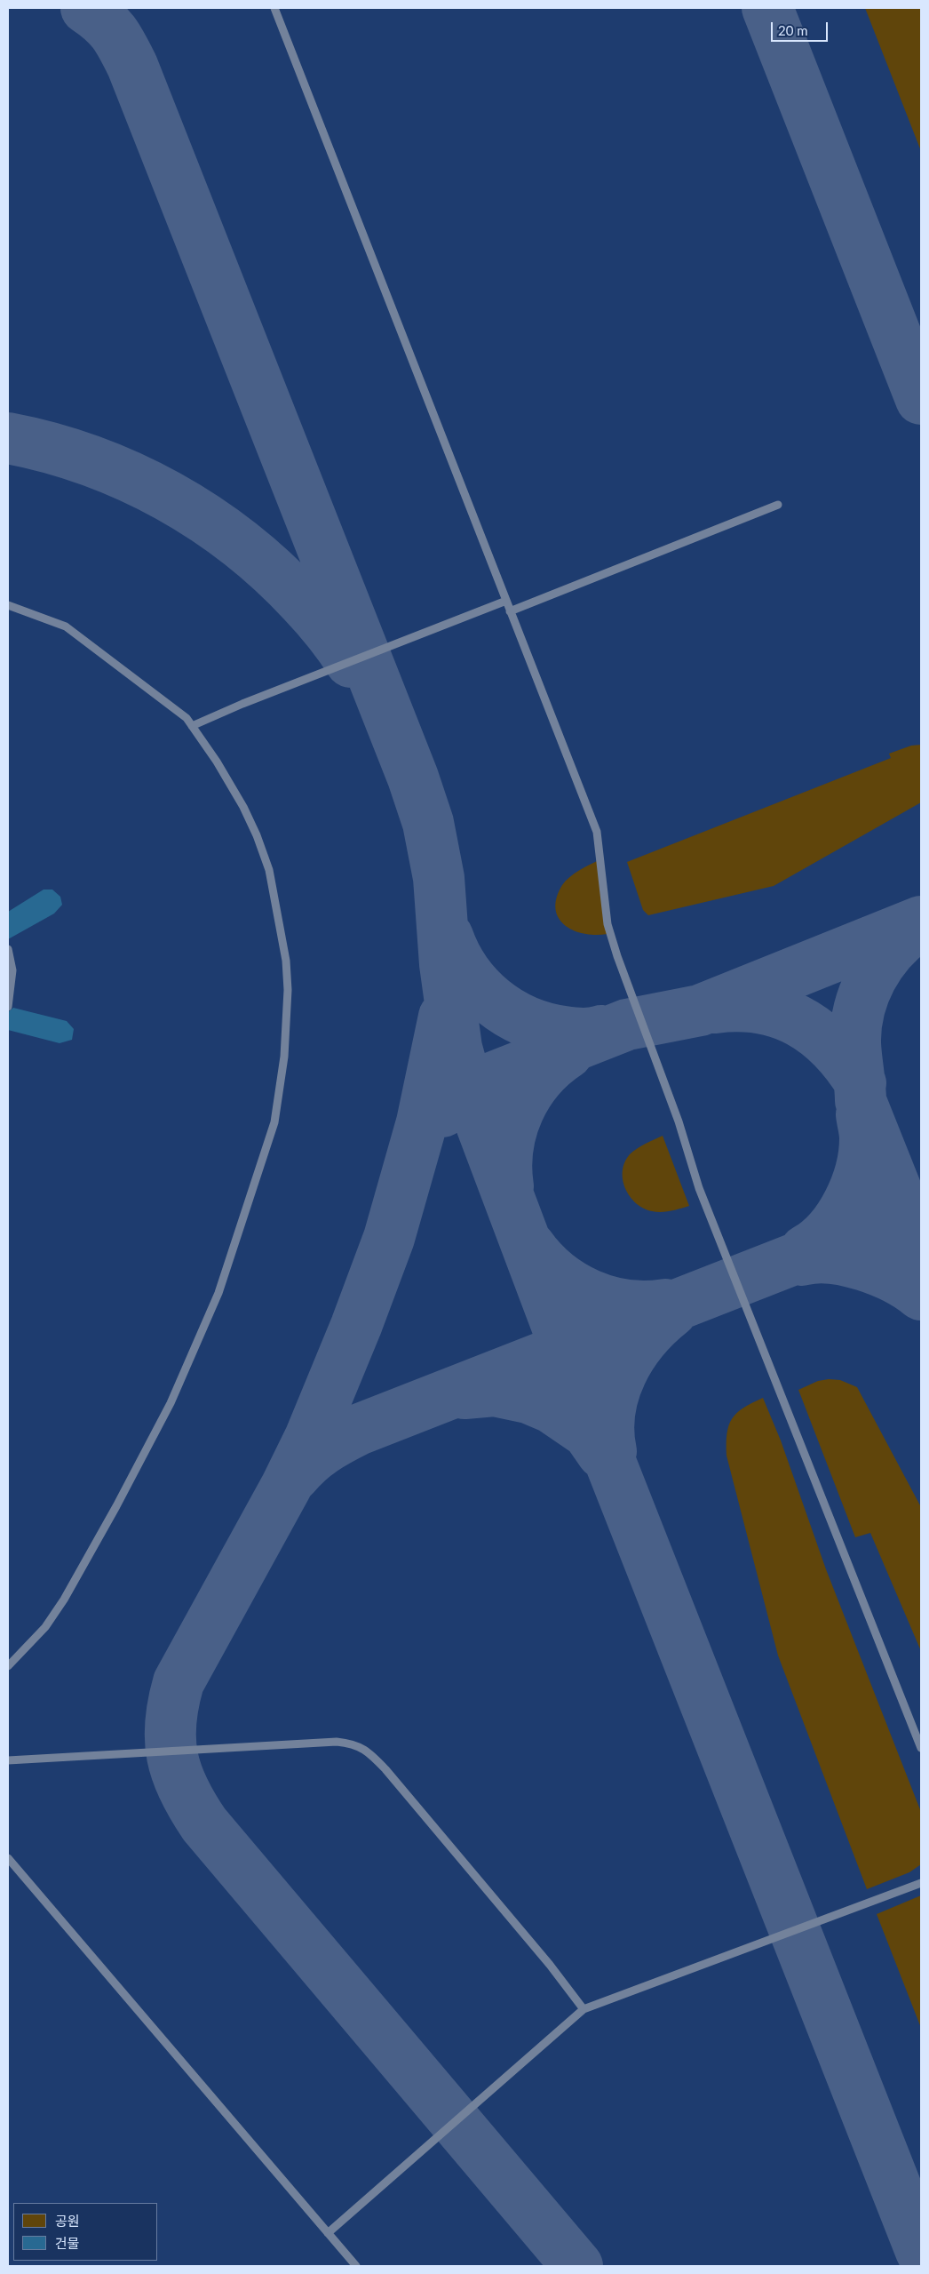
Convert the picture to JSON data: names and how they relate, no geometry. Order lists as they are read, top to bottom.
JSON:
{
  "legend": ["공원", "건물"],
  "scale_bar": "20 m"
}
